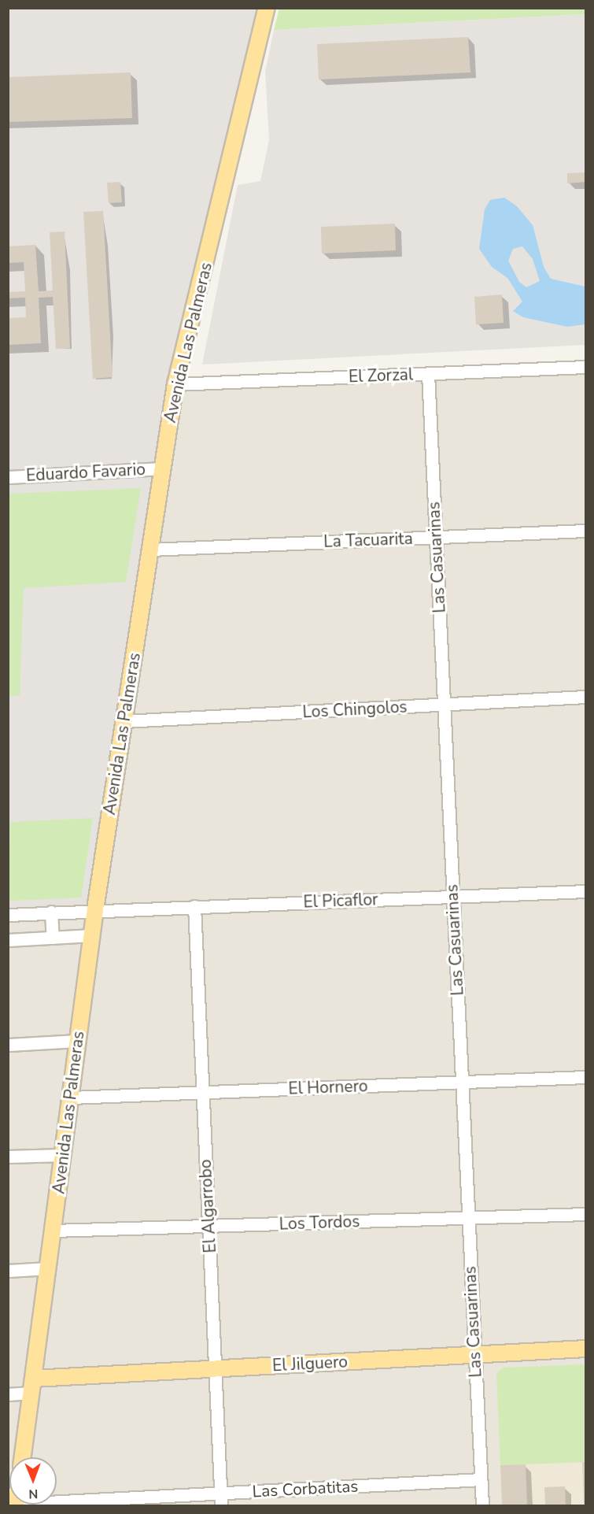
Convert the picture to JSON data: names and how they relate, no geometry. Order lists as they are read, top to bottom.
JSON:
{
  "streets": {
    "main road": ["Avenida Las Palmeras", "El Jilguero"],
    "street": [
      "El Zorzal",
      "Eduardo Favario",
      "La Tacuarita",
      "Las Casuarinas",
      "Los Chingolos",
      "El Picaflor",
      "El Hornero",
      "El Algarrobo",
      "Los Tordos",
      "Las Corbatitas"
    ]
  },
  "crossings": [
    ["Avenida Las Palmeras", "El Zorzal"],
    ["Avenida Las Palmeras", "Eduardo Favario"],
    ["Avenida Las Palmeras", "La Tacuarita"],
    ["Avenida Las Palmeras", "Los Chingolos"],
    ["Avenida Las Palmeras", "El Picaflor"],
    ["Avenida Las Palmeras", "El Hornero"],
    ["Avenida Las Palmeras", "Los Tordos"],
    ["Avenida Las Palmeras", "El Jilguero"],
    ["El Zorzal", "Las Casuarinas"],
    ["La Tacuarita", "Las Casuarinas"],
    ["Las Casuarinas", "Los Chingolos"],
    ["Las Casuarinas", "El Picaflor"],
    ["Las Casuarinas", "El Hornero"],
    ["Las Casuarinas", "Los Tordos"],
    ["Las Casuarinas", "El Jilguero"],
    ["Las Casuarinas", "Las Corbatitas"],
    ["El Picaflor", "El Algarrobo"],
    ["El Hornero", "El Algarrobo"],
    ["El Algarrobo", "Los Tordos"],
    ["El Algarrobo", "El Jilguero"],
    ["El Algarrobo", "Las Corbatitas"]
  ],
  "north": "bottom"
}
